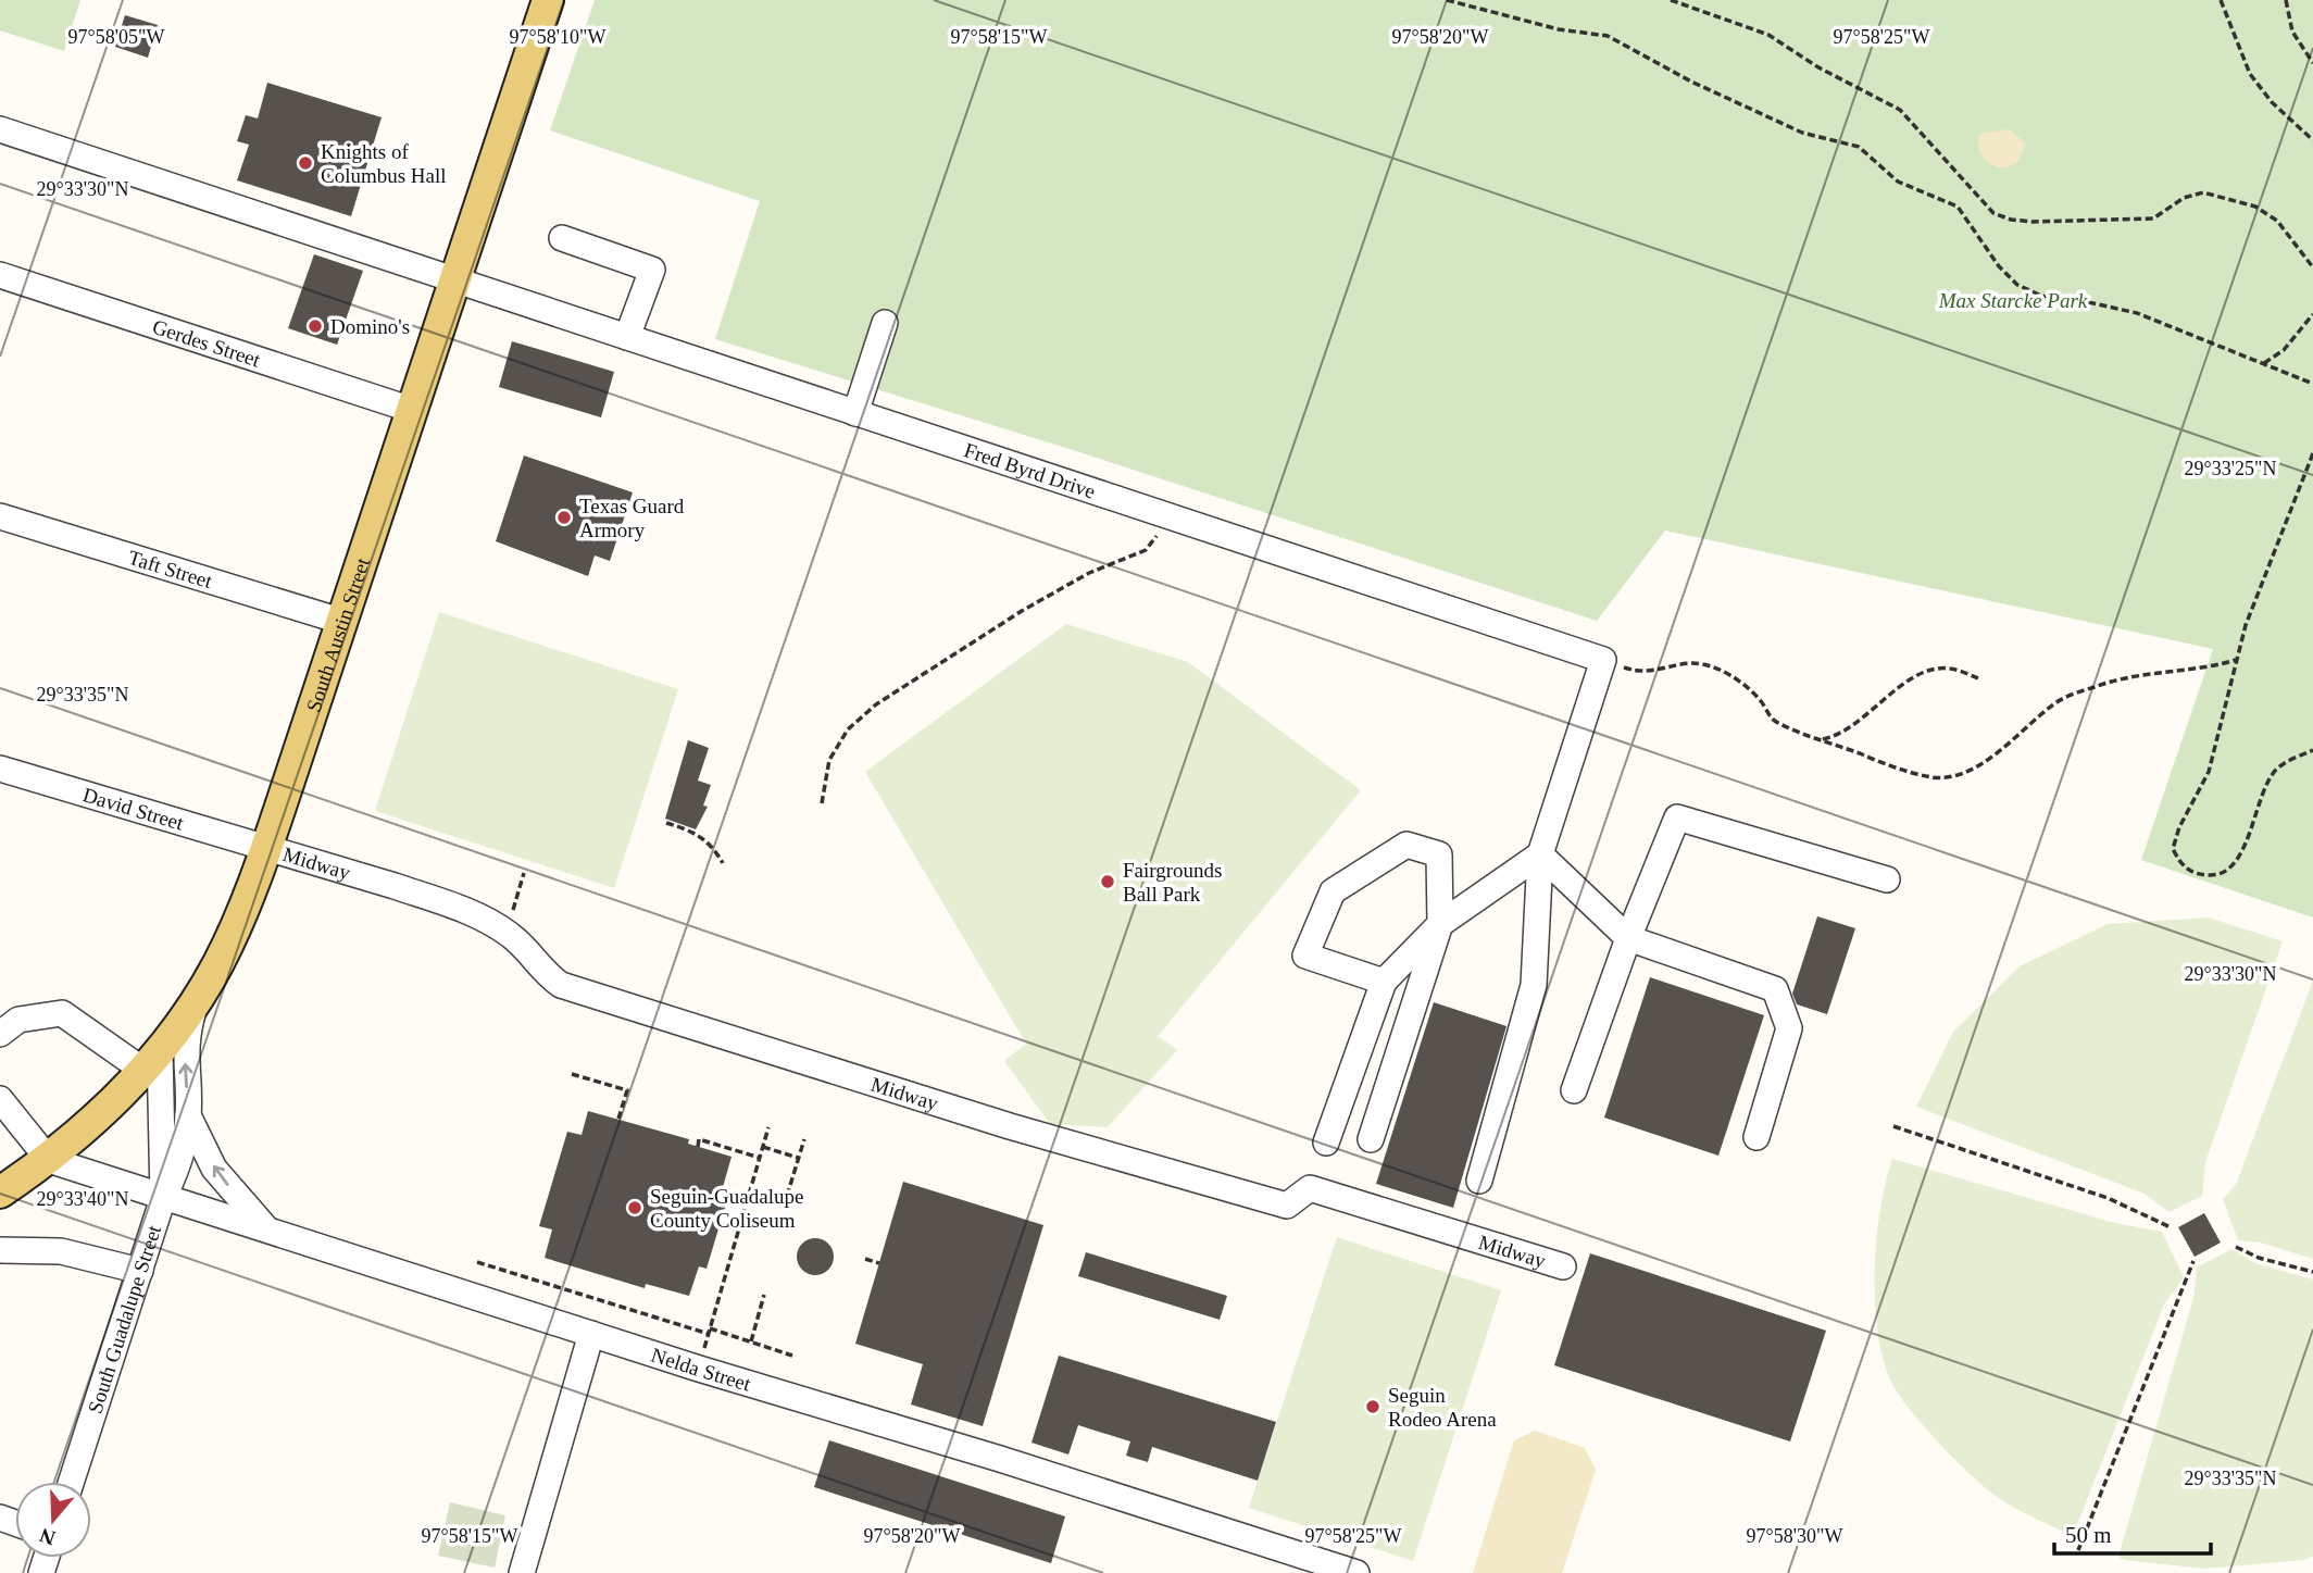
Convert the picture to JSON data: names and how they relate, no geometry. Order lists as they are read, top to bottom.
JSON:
{
  "streets": {
    "main road": ["South Austin Street"],
    "street": [
      "Gerdes Street",
      "Fred Byrd Drive",
      "Taft Street",
      "David Street",
      "Midway",
      "South Guadalupe Street",
      "Nelda Street"
    ]
  },
  "crossings": [
    ["Gerdes Street", "South Austin Street"],
    ["Fred Byrd Drive", "South Austin Street"],
    ["Taft Street", "South Austin Street"],
    ["South Austin Street", "David Street"],
    ["South Austin Street", "Midway"],
    ["South Austin Street", "South Guadalupe Street"],
    ["South Austin Street", "Nelda Street"],
    ["David Street", "Midway"],
    ["South Guadalupe Street", "Nelda Street"]
  ],
  "parks": ["Max Starcke Park"],
  "places": [
    "Knights of Columbus Hall",
    "Domino's",
    "Texas Guard Armory",
    "Fairgrounds Ball Park",
    "Seguin-Guadalupe County Coliseum",
    "Seguin Rodeo Arena"
  ],
  "scale_bar": "50 m",
  "north": "bottom",
  "coordinates": [
    "97°58'05\"W",
    "97°58'10\"W",
    "97°58'15\"W",
    "97°58'20\"W",
    "97°58'25\"W",
    "29°33'30\"N",
    "29°33'25\"N",
    "29°33'35\"N",
    "29°33'40\"N",
    "97°58'30\"W"
  ]
}
